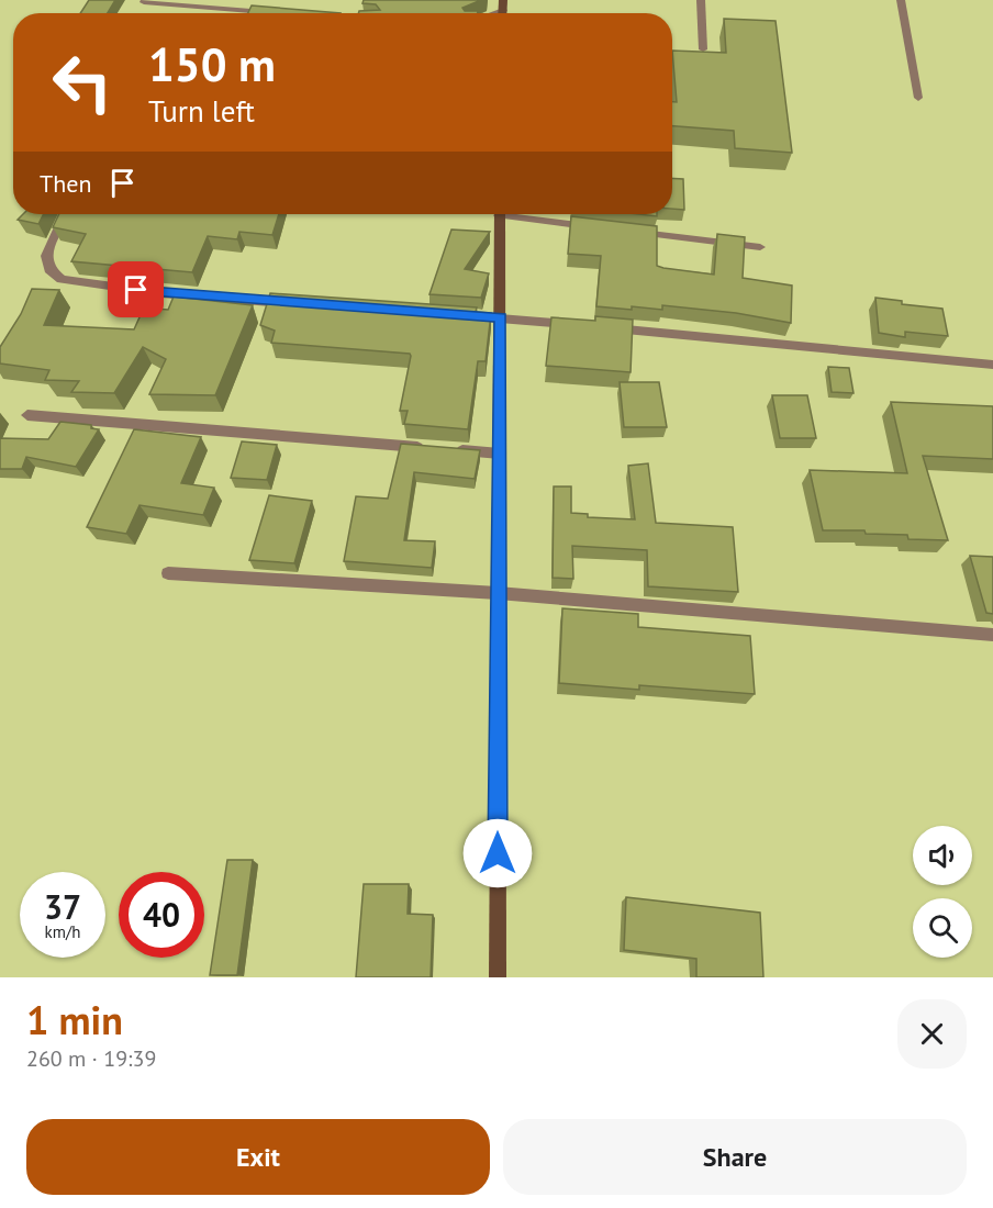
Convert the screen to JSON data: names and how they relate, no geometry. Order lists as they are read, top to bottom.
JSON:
{
  "page": {
    "turn": ["150 m", "Turn left"],
    "then": "Then",
    "speed": "37 km/h",
    "limit": "40",
    "heading": ["1 min", "260 m · 19:39"],
    "buttons": ["Exit", "Share"]
  }
}
